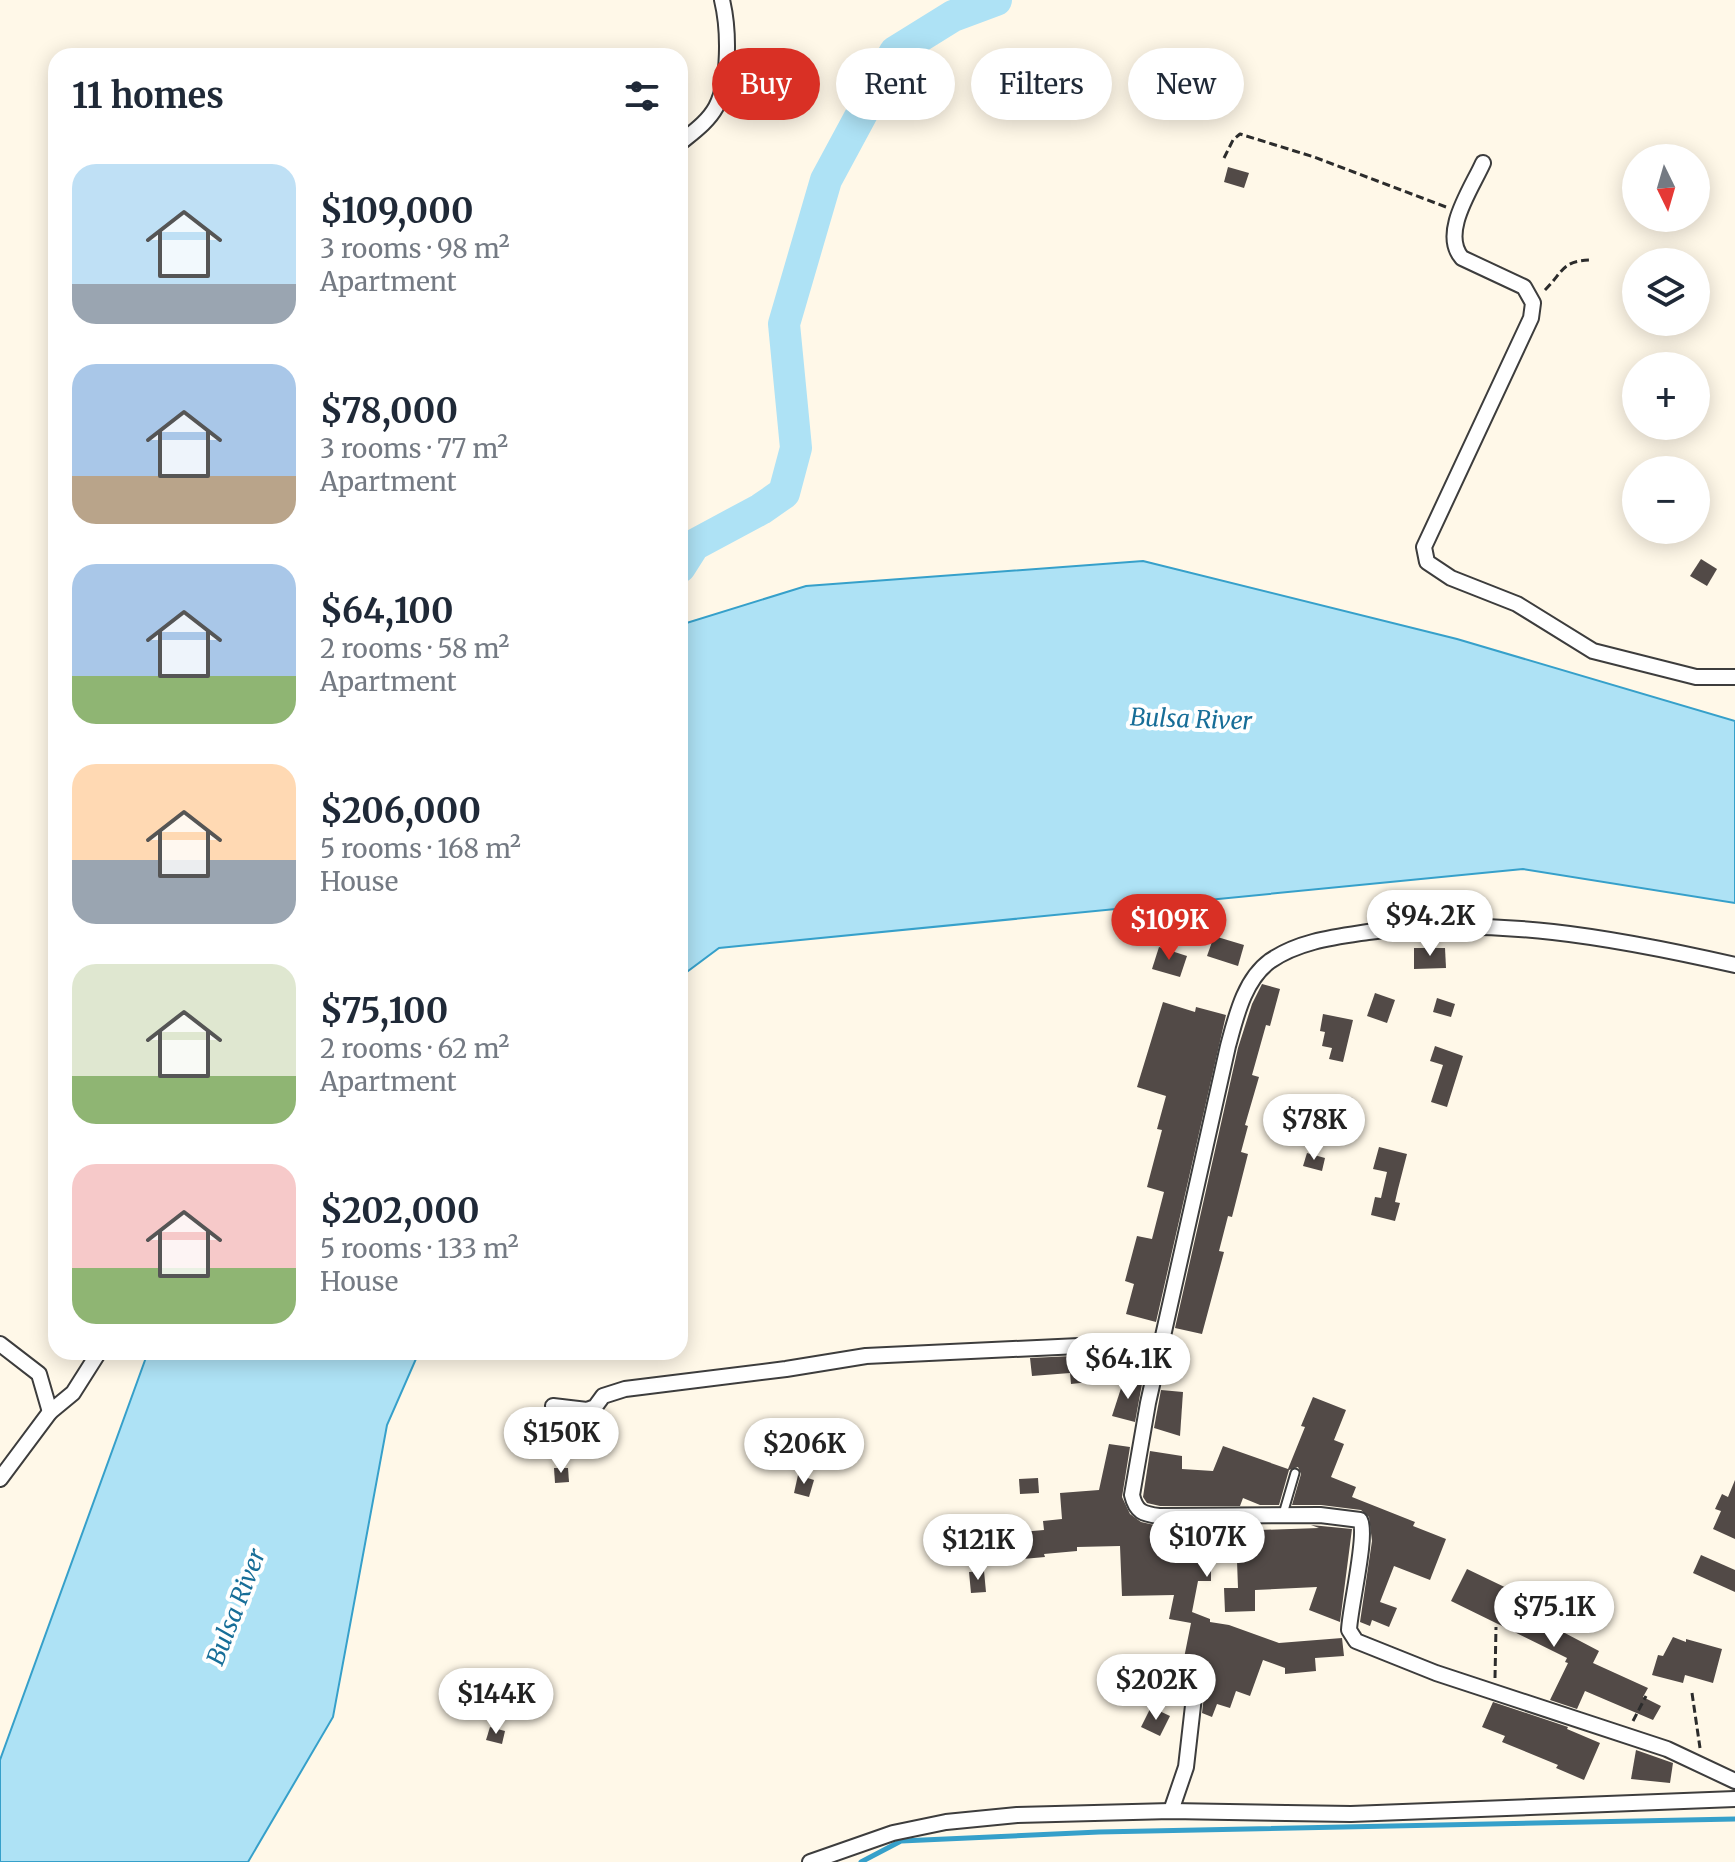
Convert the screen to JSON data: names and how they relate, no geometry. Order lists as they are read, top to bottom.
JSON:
{
  "water": ["Bulsa River"],
  "north": "bottom",
  "page": {
    "chip": [
      "Buy",
      "Rent",
      "Filters",
      "New"
    ],
    "heading": "11 homes",
    "map_buttons": ["+", "−"],
    "list": [
      {
        "name": "$109,000",
        "note": "3 rooms · 98 m² · Apartment"
      },
      {
        "name": "$78,000",
        "note": "3 rooms · 77 m² · Apartment"
      },
      {
        "name": "$64,100",
        "note": "2 rooms · 58 m² · Apartment"
      },
      {
        "name": "$206,000",
        "note": "5 rooms · 168 m² · House"
      },
      {
        "name": "$75,100",
        "note": "2 rooms · 62 m² · Apartment"
      },
      {
        "name": "$202,000",
        "note": "5 rooms · 133 m² · House"
      }
    ],
    "price": [
      "$94.2K",
      "$109K",
      "$78K",
      "$64.1K",
      "$150K",
      "$206K",
      "$107K",
      "$121K",
      "$75.1K",
      "$202K",
      "$144K"
    ]
  }
}
